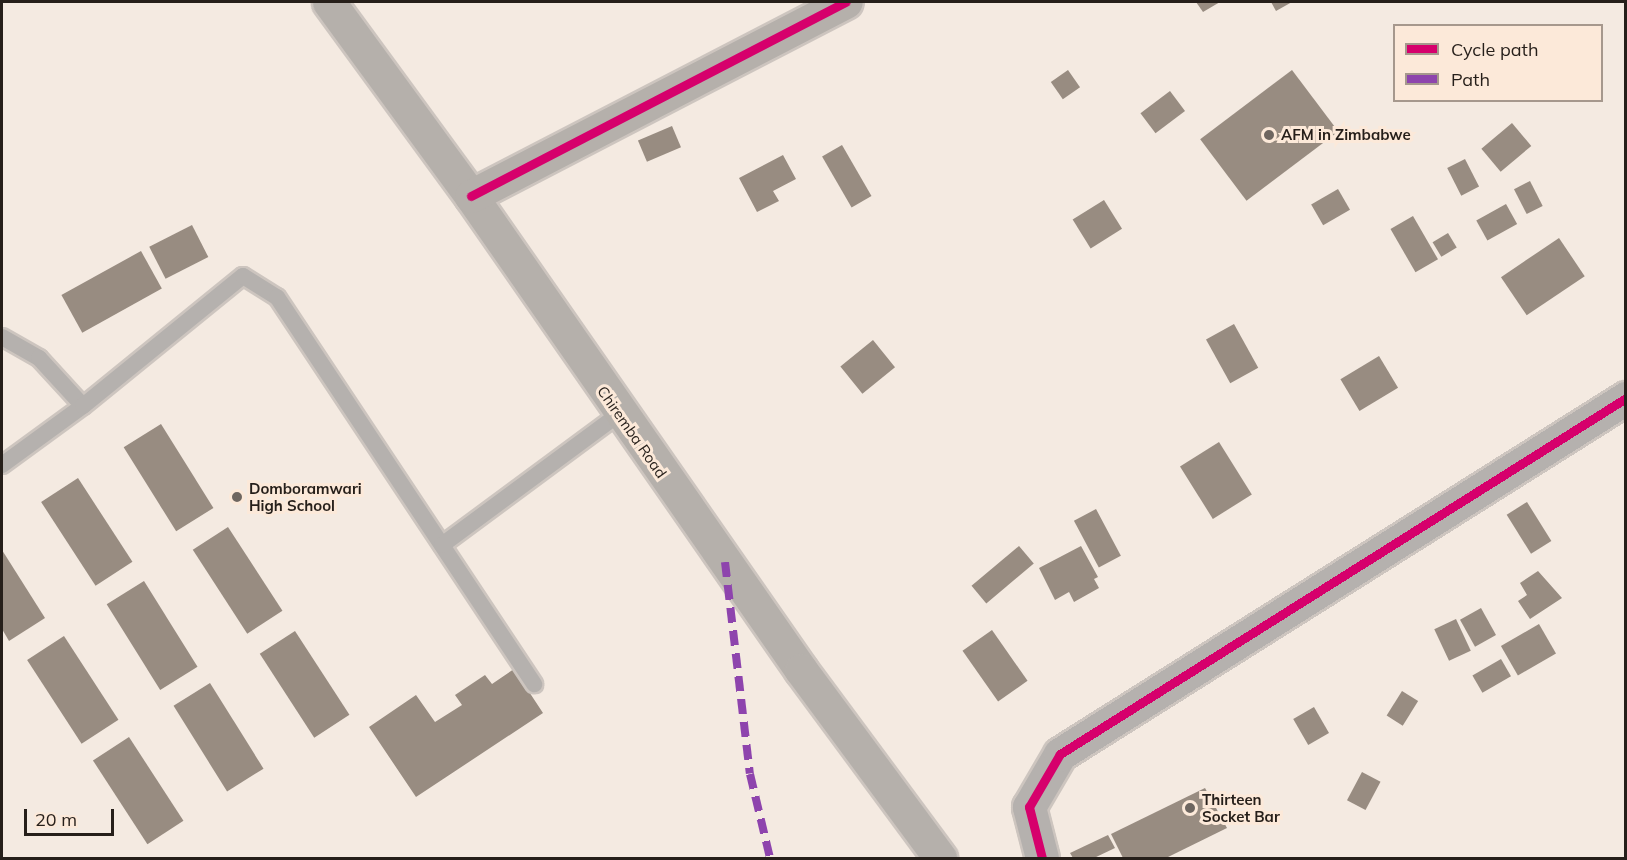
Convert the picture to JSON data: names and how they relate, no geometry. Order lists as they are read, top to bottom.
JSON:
{
  "streets": {
    "main road": ["Chiremba Road"]
  },
  "places": ["AFM in Zimbabwe", "Domboramwari High School", "Thirteen Socket Bar"],
  "legend": ["Cycle path", "Path"],
  "scale_bar": "20 m"
}
